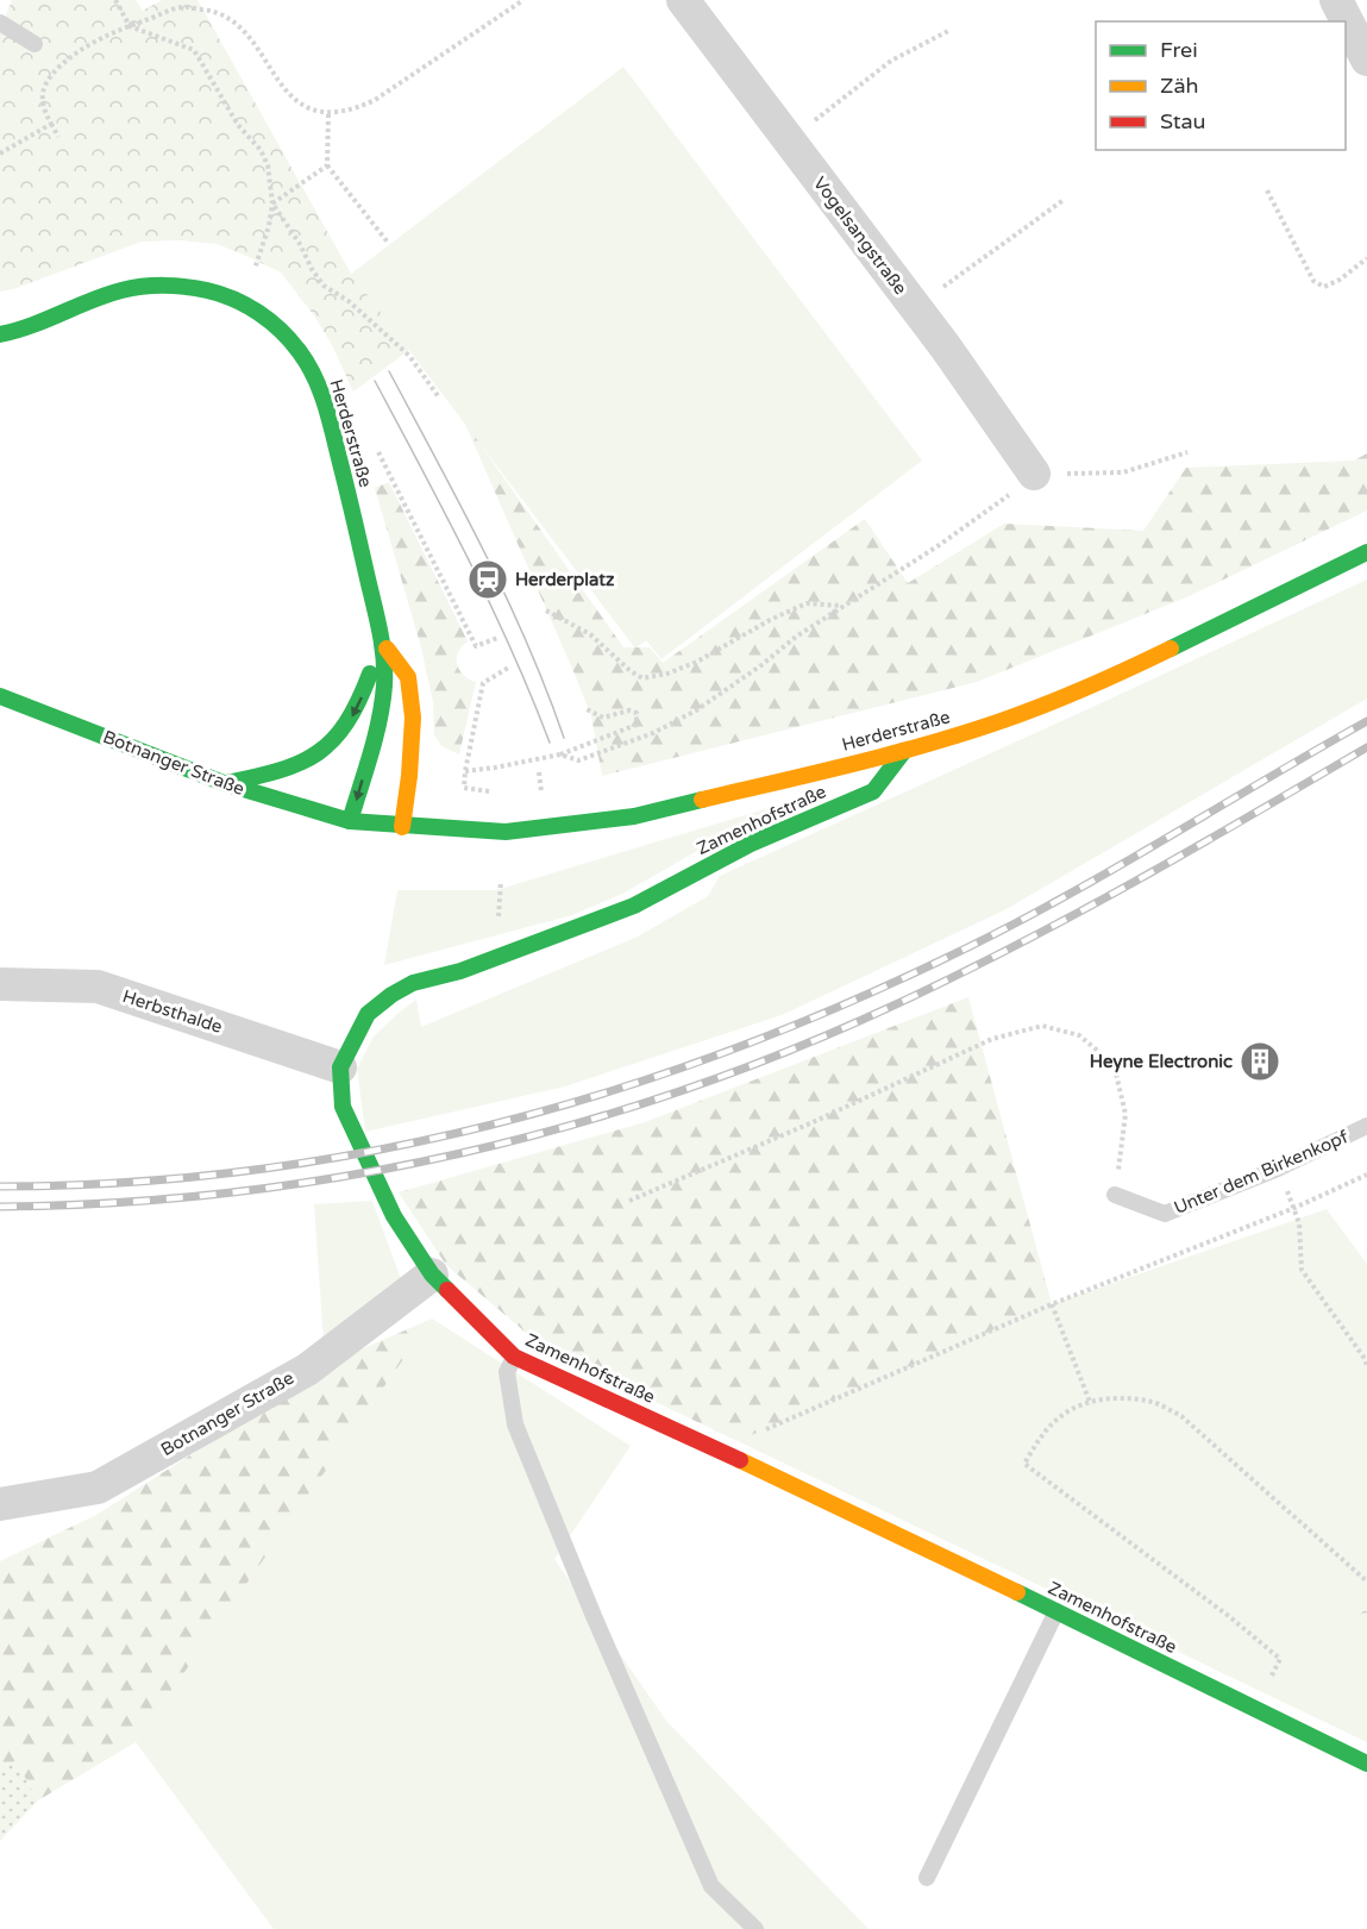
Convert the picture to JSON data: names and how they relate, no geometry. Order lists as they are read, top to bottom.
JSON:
{
  "streets": {
    "street": [
      "Vogelsangstraße",
      "Herderstraße",
      "Botnanger Straße",
      "Zamenhofstraße",
      "Herbsthalde"
    ],
    "lane": ["Unter dem Birkenkopf"]
  },
  "crossings": [
    ["Herderstraße", "Botnanger Straße"],
    ["Herderstraße", "Zamenhofstraße"],
    ["Botnanger Straße", "Zamenhofstraße"],
    ["Zamenhofstraße", "Herbsthalde"]
  ],
  "places": {
    "station": ["Herderplatz"],
    "building": ["Heyne Electronic"]
  },
  "legend": ["Frei", "Zäh", "Stau"]
}
